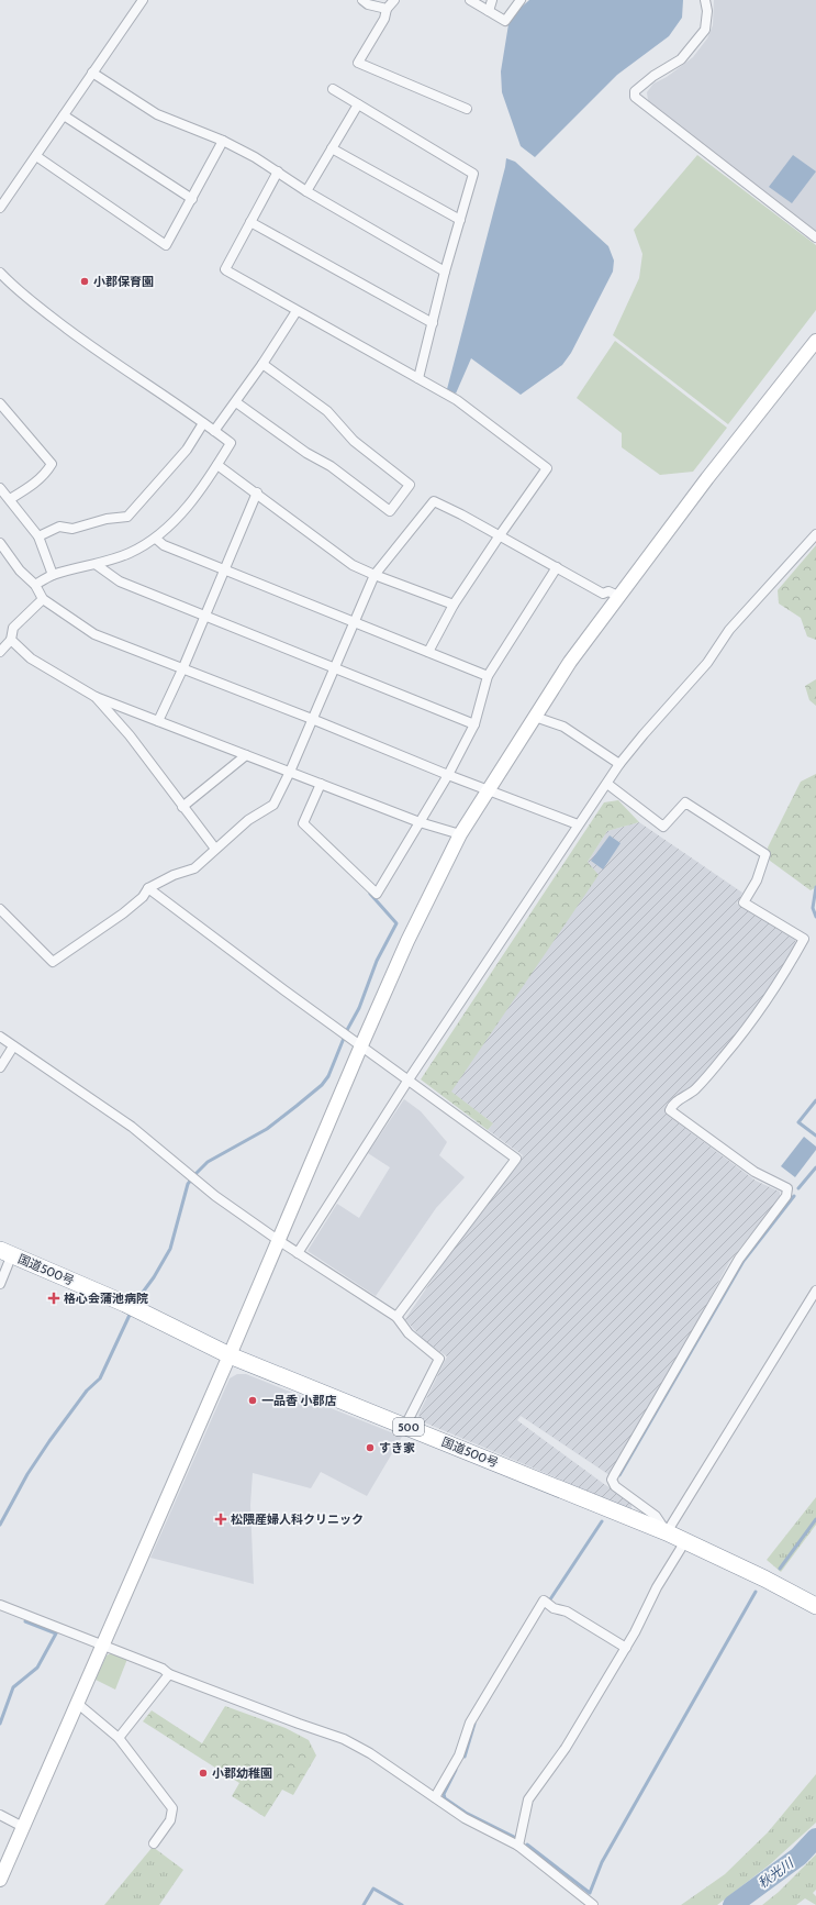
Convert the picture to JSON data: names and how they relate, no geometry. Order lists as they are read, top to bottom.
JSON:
{
  "streets": {
    "highway": ["国道500号", "500"]
  },
  "water": ["秋光川"],
  "places": {
    "other": [
      "小郡保育園",
      "一品香 小郡店",
      "すき家",
      "小郡幼稚園"
    ],
    "health": ["格心会蒲池病院", "松隈産婦人科クリニック"]
  }
}
